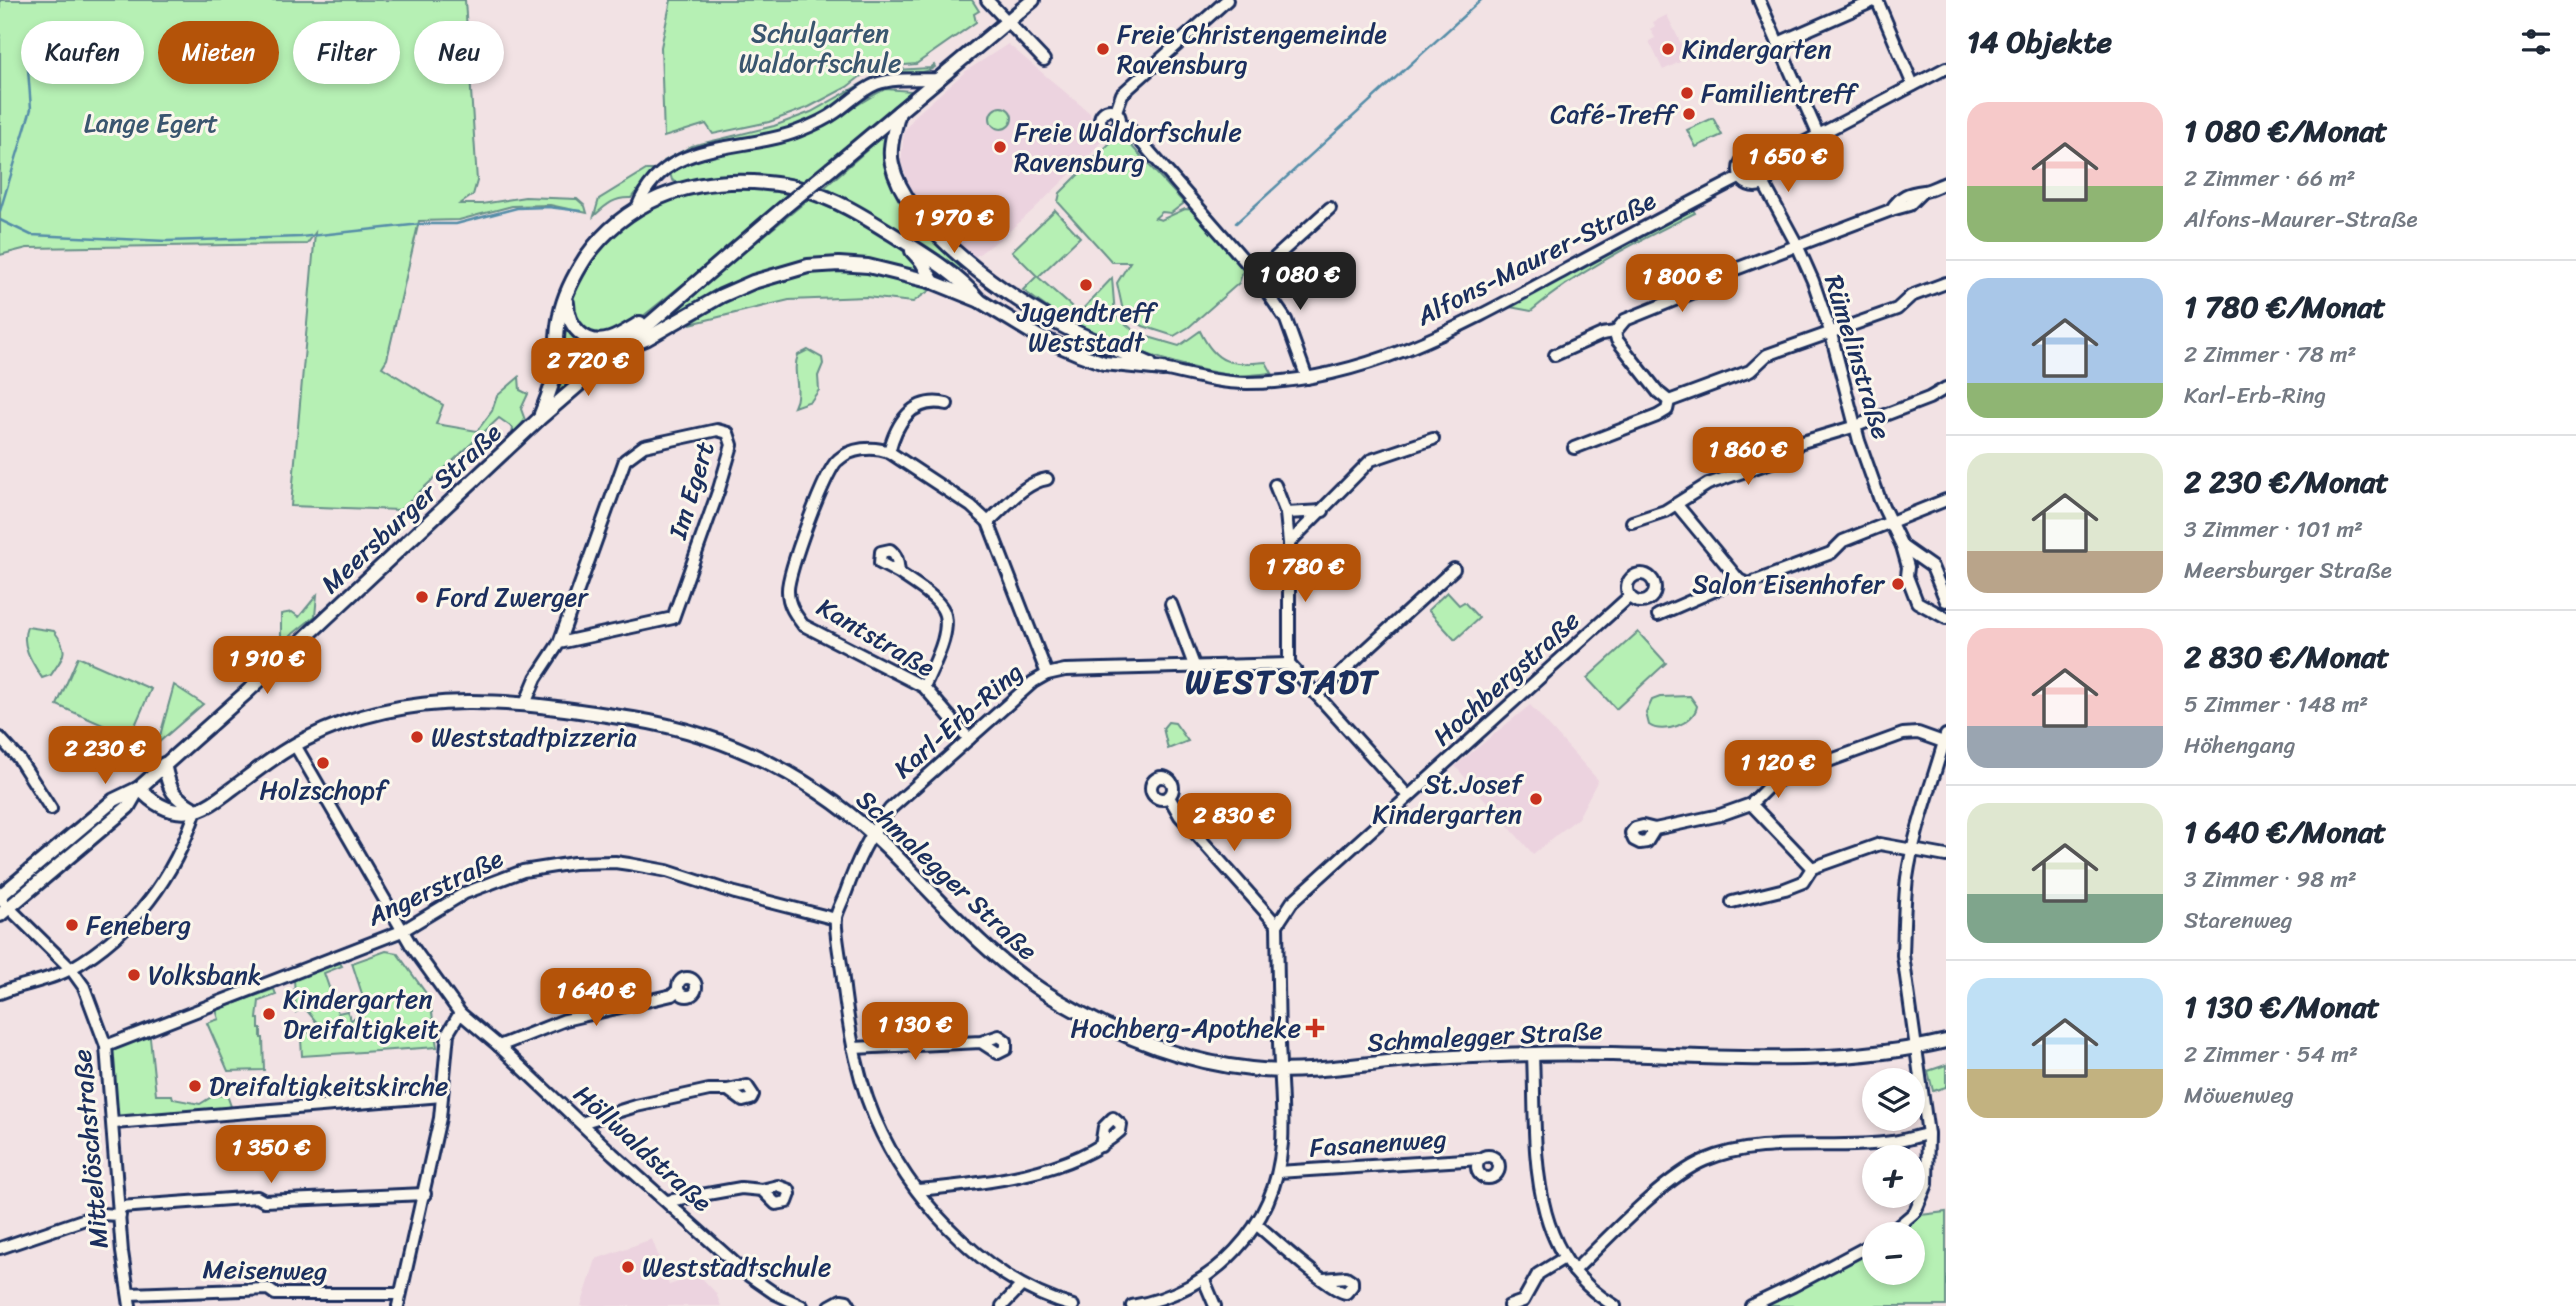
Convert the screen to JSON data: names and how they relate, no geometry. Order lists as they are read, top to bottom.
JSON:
{
  "streets": {
    "street": [
      "Alfons-Maurer-Straße",
      "Rümelinstraße",
      "Im Egert",
      "Meersburger Straße",
      "Kantstraße",
      "Hochbergstraße",
      "Karl-Erb-Ring",
      "Schmalegger Straße",
      "Angerstraße",
      "Fasanenweg",
      "Höllwaldstraße",
      "Mittelöschstraße",
      "Meisenweg"
    ]
  },
  "crossings": [
    ["Alfons-Maurer-Straße", "Rümelinstraße"],
    ["Im Egert", "Schmalegger Straße"],
    ["Meersburger Straße", "Mittelöschstraße"],
    ["Kantstraße", "Karl-Erb-Ring"],
    ["Karl-Erb-Ring", "Schmalegger Straße"],
    ["Karl-Erb-Ring", "Angerstraße"],
    ["Schmalegger Straße", "Höllwaldstraße"],
    ["Angerstraße", "Höllwaldstraße"],
    ["Angerstraße", "Mittelöschstraße"],
    ["Mittelöschstraße", "Meisenweg"]
  ],
  "districts": ["WESTSTADT"],
  "parks": ["Schulgarten Waldorfschule", "Lange Egert"],
  "places": {
    "other": [
      "Freie Christengemeinde Ravensburg",
      "Kindergarten",
      "Familientreff",
      "Café-Treff",
      "Freie Waldorfschule Ravensburg",
      "Jugendtreff Weststadt",
      "Salon Eisenhofer",
      "Ford Zwerger",
      "Weststadtpizzeria",
      "Holzschopf",
      "St.Josef Kindergarten",
      "Feneberg",
      "Volksbank",
      "Kindergarten Dreifaltigkeit",
      "Dreifaltigkeitskirche",
      "Weststadtschule"
    ],
    "health": ["Hochberg-Apotheke"]
  },
  "page": {
    "heading": "14 Objekte",
    "chip": [
      "Kaufen",
      "Mieten",
      "Filter",
      "Neu"
    ],
    "list": [
      {
        "name": "1 080 €/Monat",
        "note": "2 Zimmer · 66 m² · Alfons-Maurer-Straße"
      },
      {
        "name": "1 780 €/Monat",
        "note": "2 Zimmer · 78 m² · Karl-Erb-Ring"
      },
      {
        "name": "2 230 €/Monat",
        "note": "3 Zimmer · 101 m² · Meersburger Straße"
      },
      {
        "name": "2 830 €/Monat",
        "note": "5 Zimmer · 148 m² · Höhengang"
      },
      {
        "name": "1 640 €/Monat",
        "note": "3 Zimmer · 98 m² · Starenweg"
      },
      {
        "name": "1 130 €/Monat",
        "note": "2 Zimmer · 54 m² · Möwenweg"
      }
    ],
    "price": [
      "1 650 €",
      "1 970 €",
      "1 080 €",
      "1 800 €",
      "2 720 €",
      "1 860 €",
      "1 780 €",
      "1 910 €",
      "2 230 €",
      "1 120 €",
      "2 830 €",
      "1 640 €",
      "1 130 €",
      "1 350 €"
    ],
    "map_buttons": ["+", "−"]
  }
}
